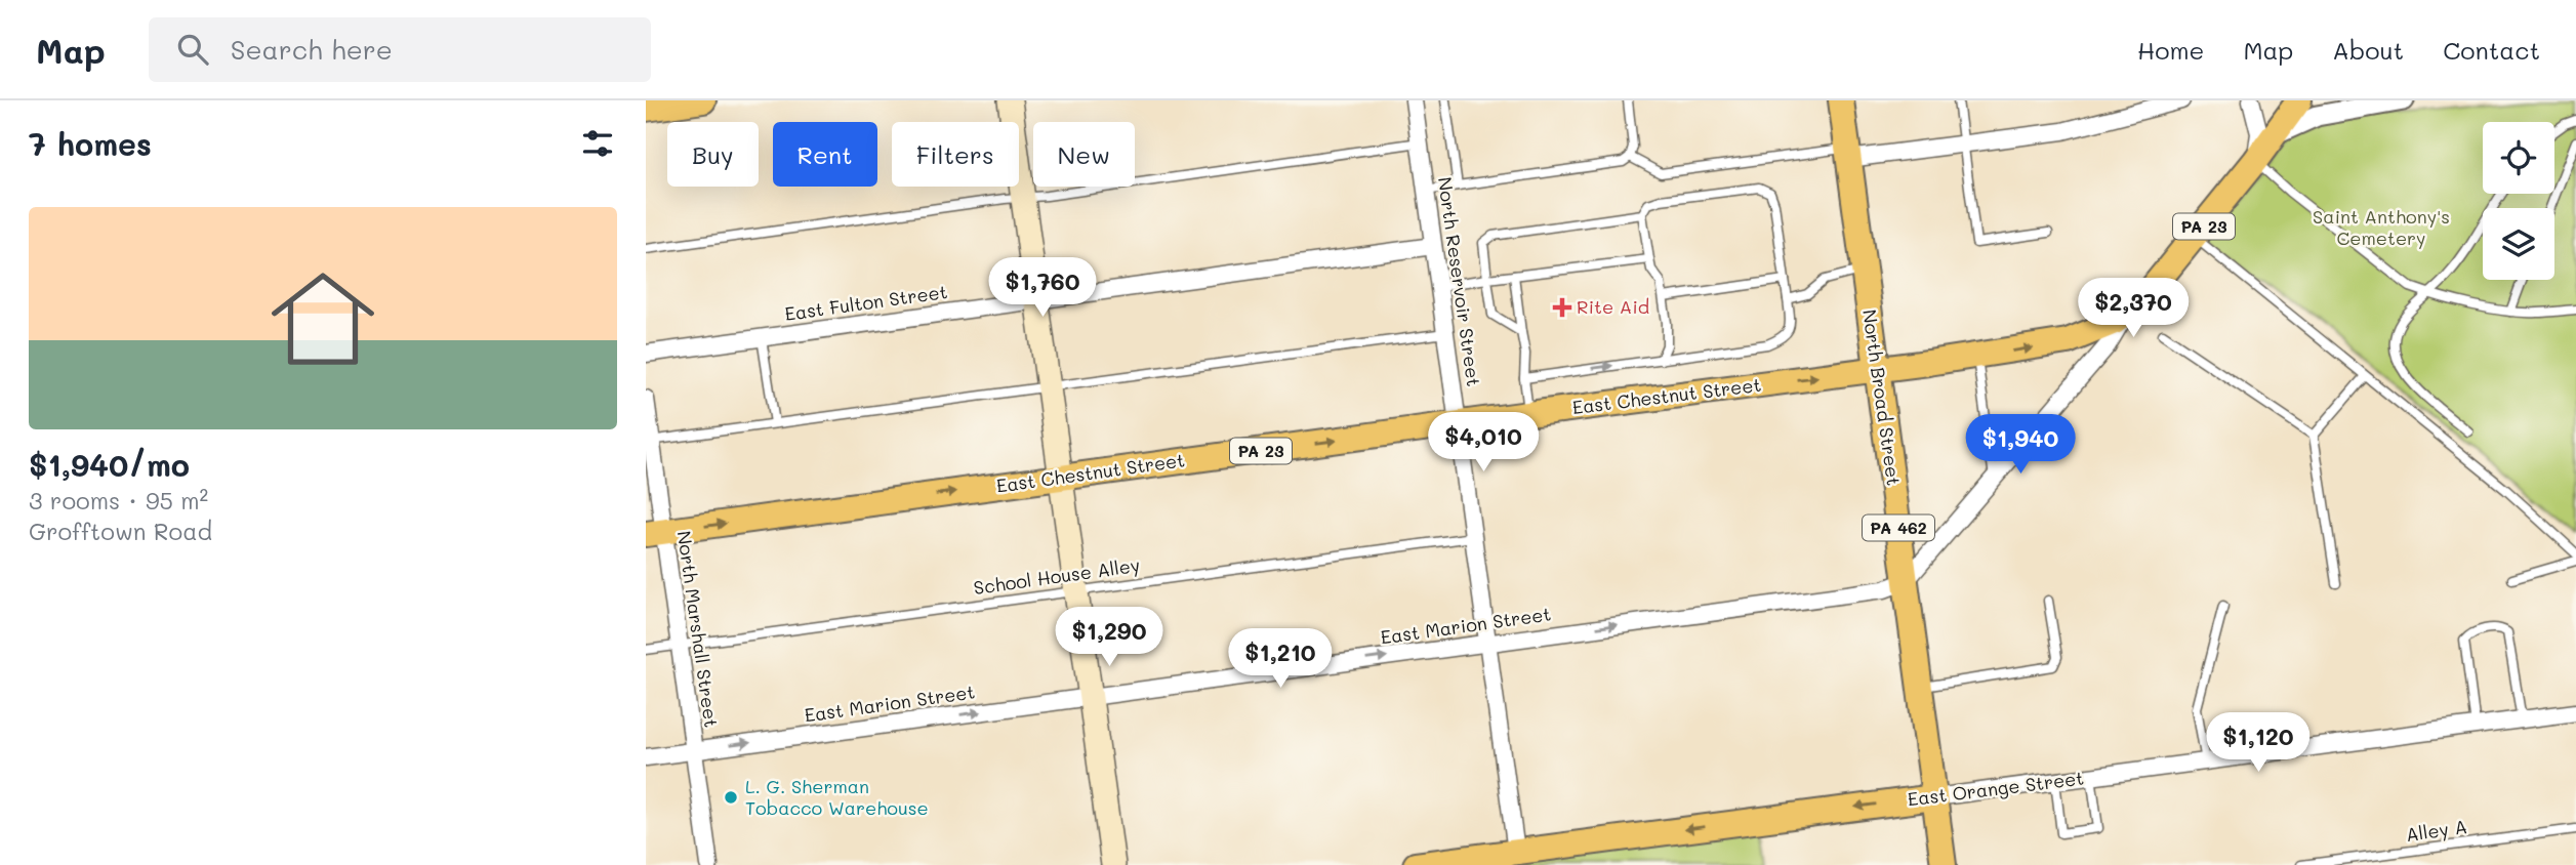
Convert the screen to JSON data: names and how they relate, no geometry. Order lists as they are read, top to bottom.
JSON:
{
  "streets": {
    "main road": [
      "PA 23",
      "East Chestnut Street",
      "North Broad Street",
      "PA 462",
      "East Orange Street"
    ],
    "street": [
      "North Reservoir Street",
      "East Fulton Street",
      "East Marion Street",
      "North Marshall Street"
    ],
    "lane": ["School House Alley", "Alley A"]
  },
  "crossings": [
    ["PA 23", "East Chestnut Street"],
    ["North Reservoir Street", "East Fulton Street"],
    ["North Reservoir Street", "East Chestnut Street"],
    ["North Reservoir Street", "School House Alley"],
    ["North Reservoir Street", "East Marion Street"],
    ["North Reservoir Street", "East Orange Street"],
    ["East Chestnut Street", "North Broad Street"],
    ["East Chestnut Street", "North Marshall Street"],
    ["North Broad Street", "East Marion Street"],
    ["North Broad Street", "East Orange Street"],
    ["School House Alley", "North Marshall Street"],
    ["East Marion Street", "North Marshall Street"]
  ],
  "one_way": ["East Chestnut Street", "East Marion Street", "East Orange Street"],
  "parks": ["Saint Anthony's Cemetery"],
  "places": {
    "health": ["Rite Aid"],
    "other": ["L. G. Sherman Tobacco Warehouse"]
  },
  "page": {
    "header": "Map",
    "search": "Search here",
    "nav": [
      "Home",
      "Map",
      "About",
      "Contact"
    ],
    "heading": "7 homes",
    "chip": [
      "Buy",
      "Rent",
      "Filters",
      "New"
    ],
    "list": [
      {
        "name": "$1,940/mo",
        "note": "3 rooms · 95 m² · Grofftown Road"
      }
    ],
    "price": [
      "$1,760",
      "$2,370",
      "$4,010",
      "$1,940",
      "$1,290",
      "$1,210",
      "$1,120"
    ]
  }
}
